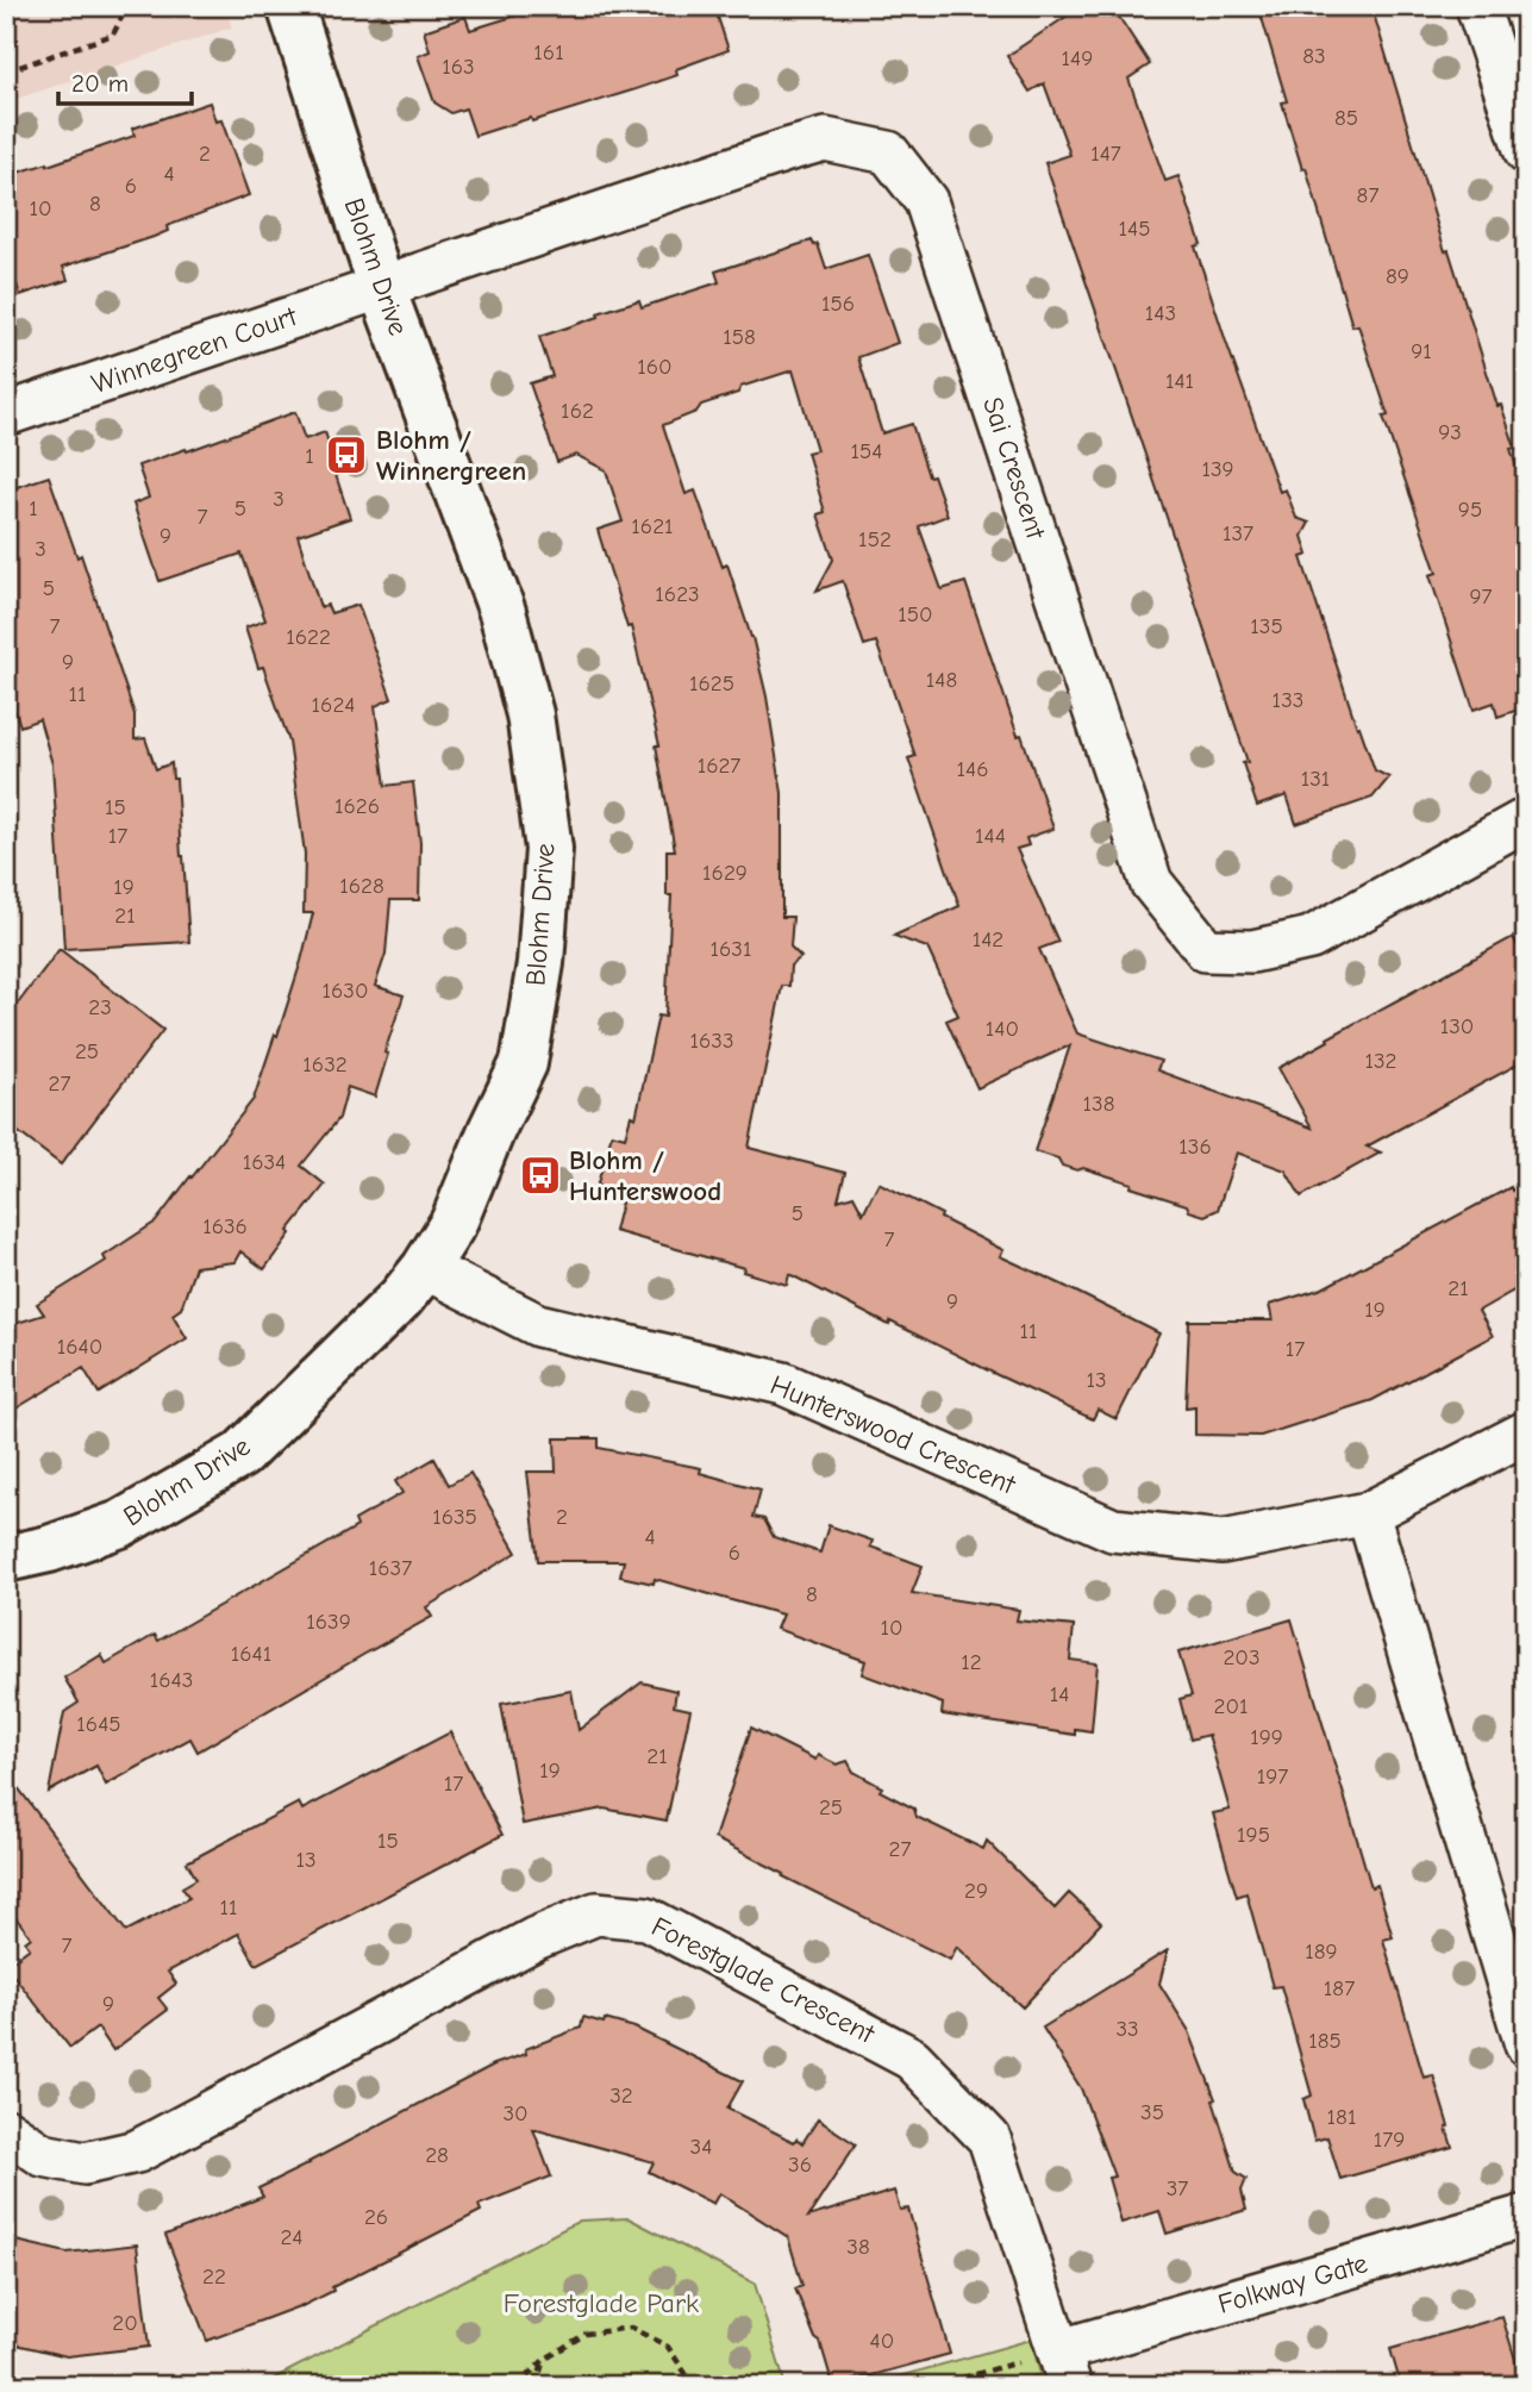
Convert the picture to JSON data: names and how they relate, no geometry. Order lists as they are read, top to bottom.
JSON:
{
  "streets": {
    "street": [
      "Blohm Drive",
      "Winnegreen Court",
      "Sai Crescent",
      "Hunterswood Crescent",
      "Forestglade Crescent",
      "Folkway Gate"
    ]
  },
  "crossings": [
    ["Blohm Drive", "Winnegreen Court"],
    ["Blohm Drive", "Sai Crescent"],
    ["Blohm Drive", "Hunterswood Crescent"],
    ["Winnegreen Court", "Sai Crescent"],
    ["Forestglade Crescent", "Folkway Gate"]
  ],
  "parks": ["Forestglade Park"],
  "places": {
    "bus stop": ["Blohm / Winnergreen", "Blohm / Hunterswood"]
  },
  "house_numbers": [
    "161",
    "83",
    "149",
    "163",
    "85",
    "2",
    "147",
    "4",
    "6",
    "87",
    "8",
    "10",
    "145",
    "89",
    "156",
    "143",
    "158",
    "91",
    "160",
    "141",
    "162",
    "93",
    "154",
    "1",
    "139",
    "3",
    "1",
    "5",
    "95",
    "7",
    "1621",
    "137",
    "9",
    "152",
    "3",
    "5",
    "1623",
    "97",
    "150",
    "7",
    "135",
    "1622",
    "9",
    "148",
    "1625",
    "11",
    "133",
    "1624",
    "1627",
    "146",
    "131",
    "1626",
    "15",
    "17",
    "144",
    "1629",
    "1628",
    "19",
    "21",
    "142",
    "1631",
    "1630",
    "23",
    "130",
    "140",
    "1633",
    "25",
    "132",
    "1632",
    "27",
    "138",
    "136",
    "1634",
    "5",
    "1636",
    "7",
    "21",
    "9",
    "19",
    "11",
    "1640",
    "17",
    "13",
    "1635",
    "2",
    "4",
    "6",
    "1637",
    "8",
    "1639",
    "10",
    "1641",
    "203",
    "12",
    "1643",
    "14",
    "201",
    "1645",
    "199",
    "21",
    "19",
    "197",
    "17",
    "25",
    "195",
    "15",
    "27",
    "13",
    "29",
    "11",
    "7",
    "189",
    "187",
    "9",
    "33",
    "185",
    "32",
    "35",
    "30",
    "181",
    "179",
    "34",
    "28",
    "36",
    "37",
    "26",
    "24",
    "38",
    "22",
    "20",
    "40"
  ],
  "scale_bar": "20 m"
}
